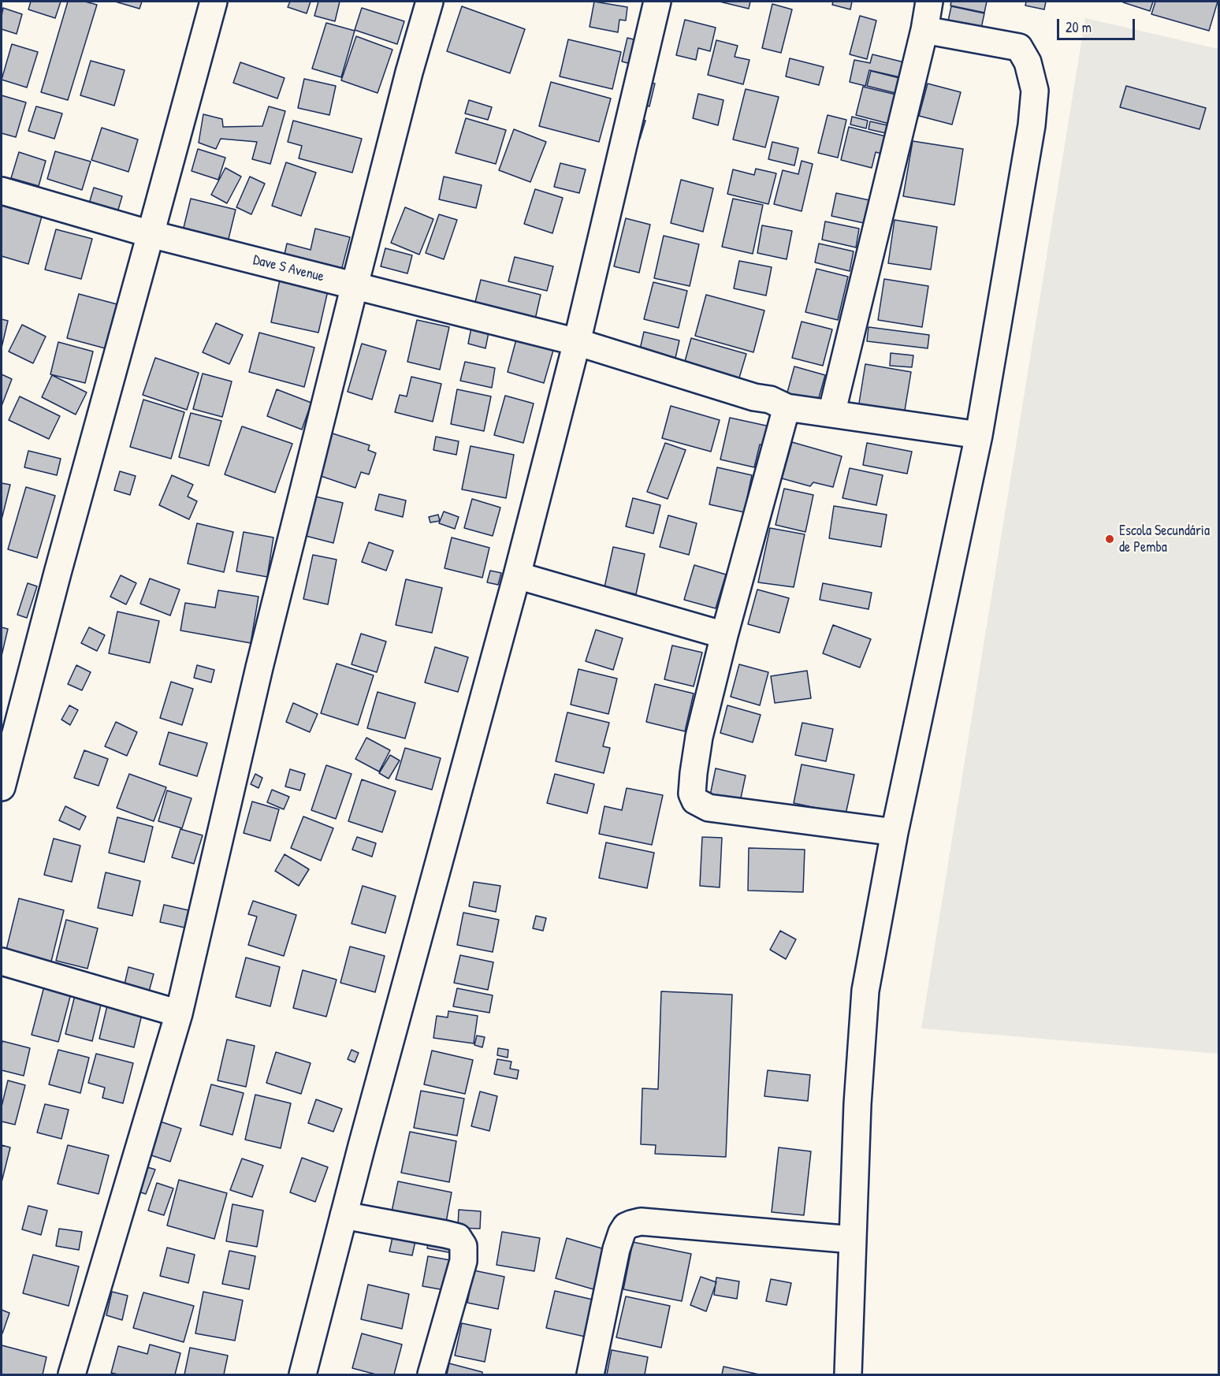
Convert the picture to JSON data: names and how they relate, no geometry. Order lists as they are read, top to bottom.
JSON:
{
  "streets": {
    "street": ["Dave S Avenue"]
  },
  "places": ["Escola Secundária de Pemba"],
  "scale_bar": "20 m"
}
